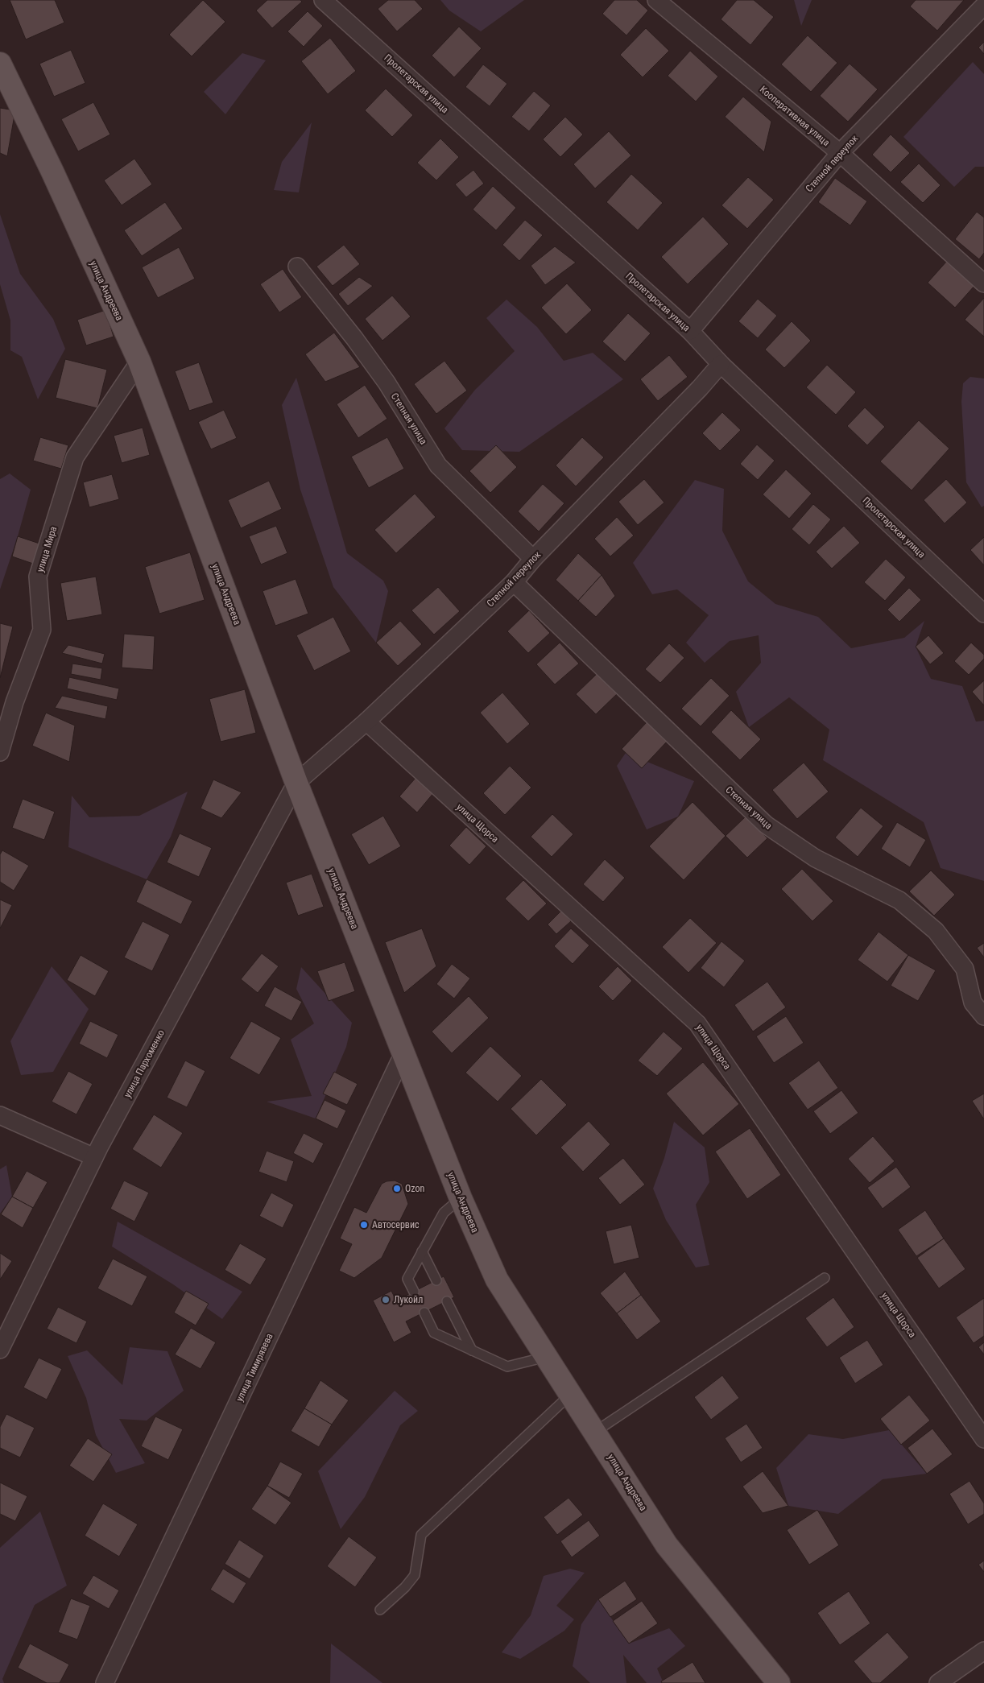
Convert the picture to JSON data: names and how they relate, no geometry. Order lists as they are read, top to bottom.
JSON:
{
  "streets": {
    "main road": ["улица Андреева"],
    "street": [
      "Пролетарская улица",
      "Кооперативная улица",
      "Степной переулок",
      "Степная улица",
      "улица Мира",
      "улица Щорса",
      "улица Пархоменко",
      "улица Тимирязева"
    ]
  },
  "crossings": [
    ["Пролетарская улица", "Степной переулок"],
    ["Кооперативная улица", "Степной переулок"],
    ["Степной переулок", "улица Андреева"],
    ["Степной переулок", "Степная улица"],
    ["Степной переулок", "улица Щорса"],
    ["Степной переулок", "улица Пархоменко"],
    ["улица Андреева", "улица Мира"],
    ["улица Андреева", "улица Пархоменко"],
    ["улица Андреева", "улица Тимирязева"]
  ],
  "places": ["Ozon", "Автосервис", "Лукойл"]
}
